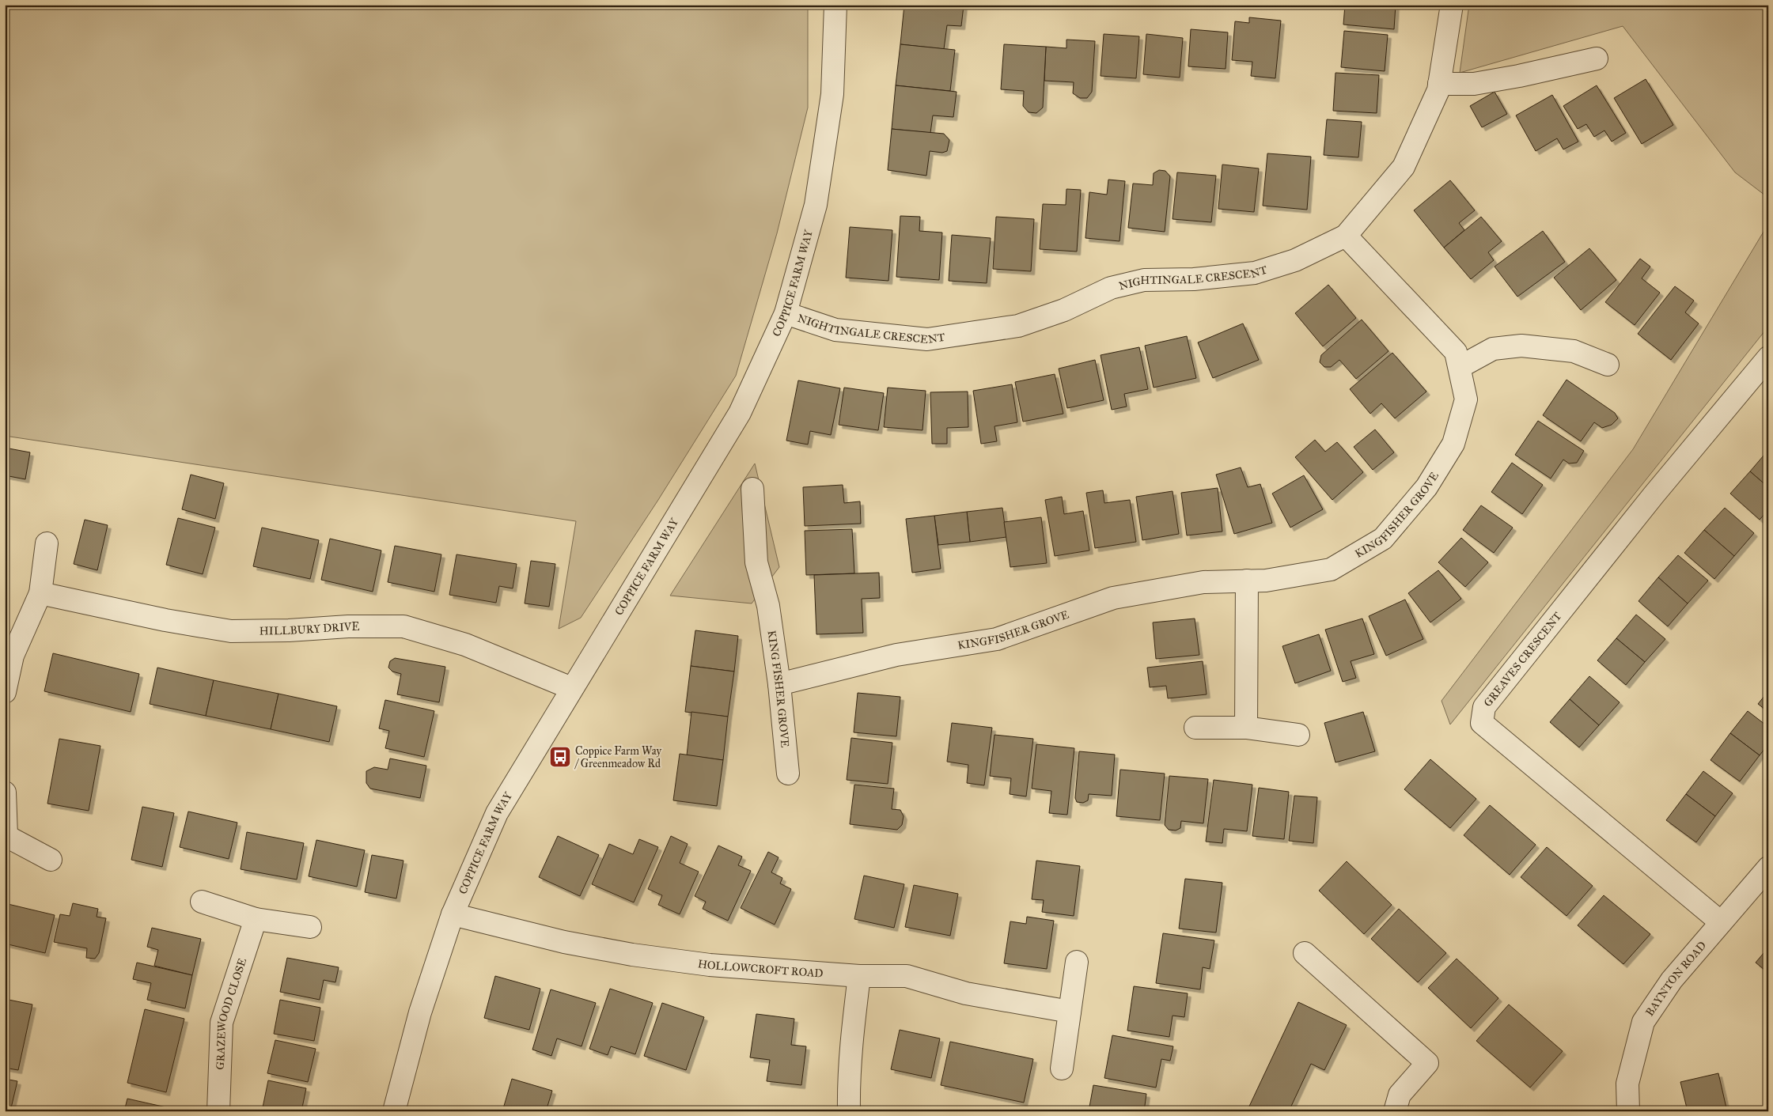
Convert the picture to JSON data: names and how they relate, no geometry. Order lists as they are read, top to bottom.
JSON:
{
  "streets": {
    "street": [
      "NIGHTINGALE CRESCENT",
      "COPPICE FARM WAY",
      "KINGFISHER GROVE",
      "HILLBURY DRIVE",
      "GREAVES CRESCENT",
      "KING FISHER GROVE",
      "HOLLOWCROFT ROAD",
      "BAYNTON ROAD",
      "GRAZEWOOD CLOSE"
    ]
  },
  "crossings": [
    ["NIGHTINGALE CRESCENT", "COPPICE FARM WAY"],
    ["NIGHTINGALE CRESCENT", "KINGFISHER GROVE"],
    ["COPPICE FARM WAY", "HILLBURY DRIVE"],
    ["COPPICE FARM WAY", "HOLLOWCROFT ROAD"],
    ["KINGFISHER GROVE", "KING FISHER GROVE"],
    ["GREAVES CRESCENT", "BAYNTON ROAD"]
  ],
  "places": {
    "bus stop": ["Coppice Farm Way / Greenmeadow Rd"]
  }
}
